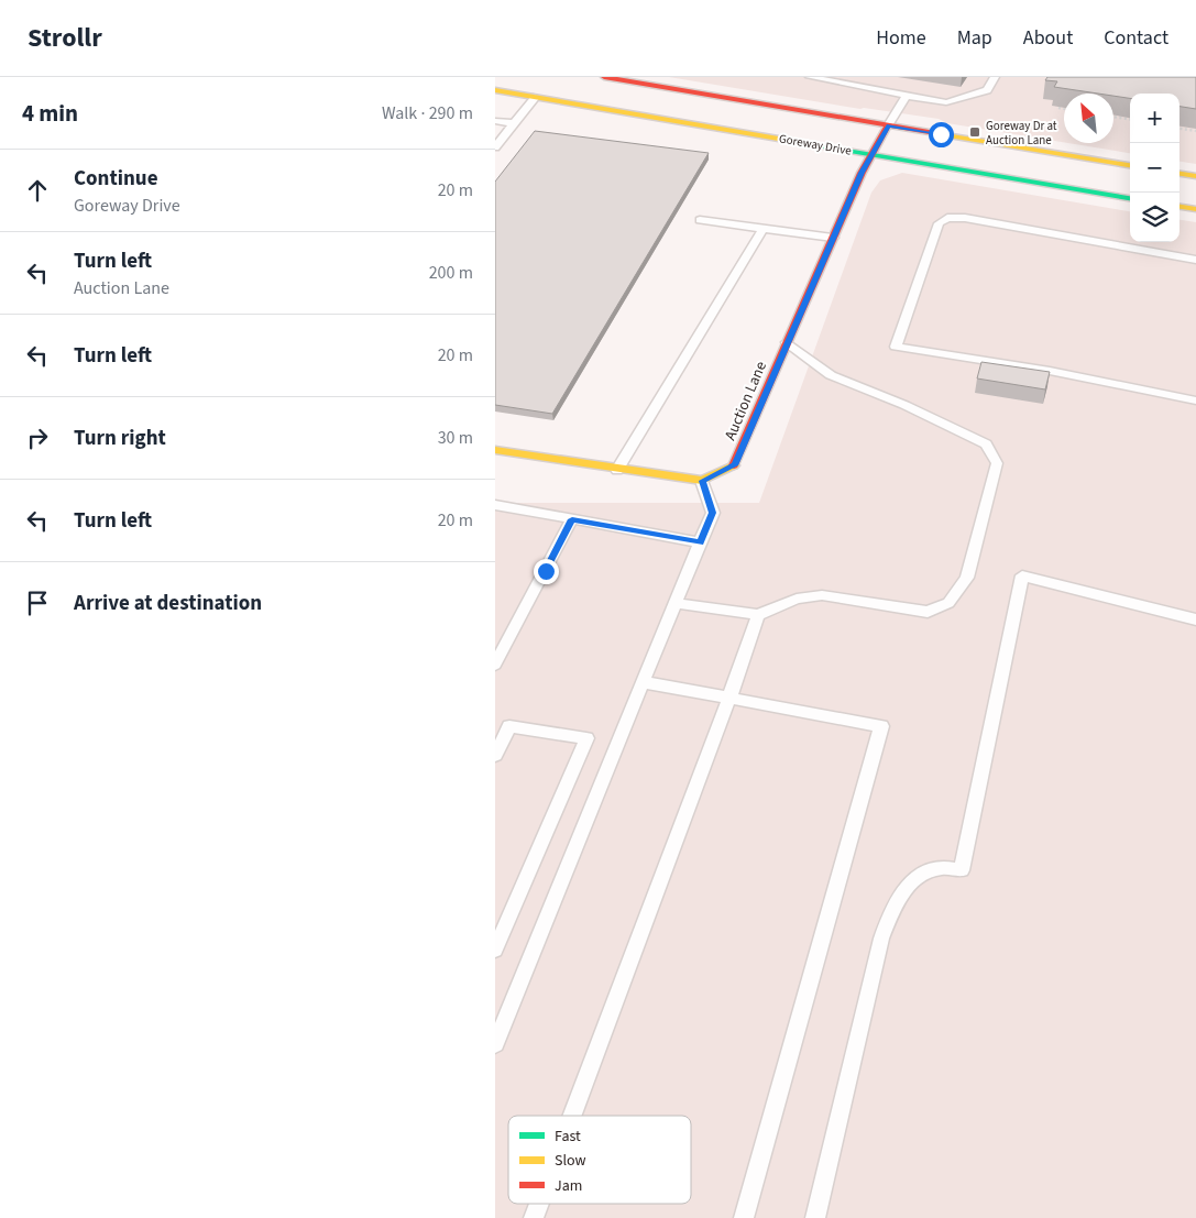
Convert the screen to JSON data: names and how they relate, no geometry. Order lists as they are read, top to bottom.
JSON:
{
  "streets": {
    "main road": ["Goreway Drive", "Auction Lane"]
  },
  "crossings": [
    ["Goreway Drive", "Auction Lane"]
  ],
  "places": {
    "transit": ["Goreway Dr at Auction Lane"]
  },
  "legend": ["Fast", "Slow", "Jam"],
  "north": "top left",
  "page": {
    "header": "Strollr",
    "nav": [
      "Home",
      "Map",
      "About",
      "Contact"
    ],
    "heading": ["4 min", "Walk · 290 m"],
    "map_buttons": ["+", "−"],
    "list": [
      ["Continue", "Goreway Drive", "20 m"],
      ["Turn left", "Auction Lane", "200 m"],
      ["Turn left", "20 m"],
      ["Turn right", "30 m"],
      ["Turn left", "20 m"],
      "Arrive at destination"
    ]
  }
}
